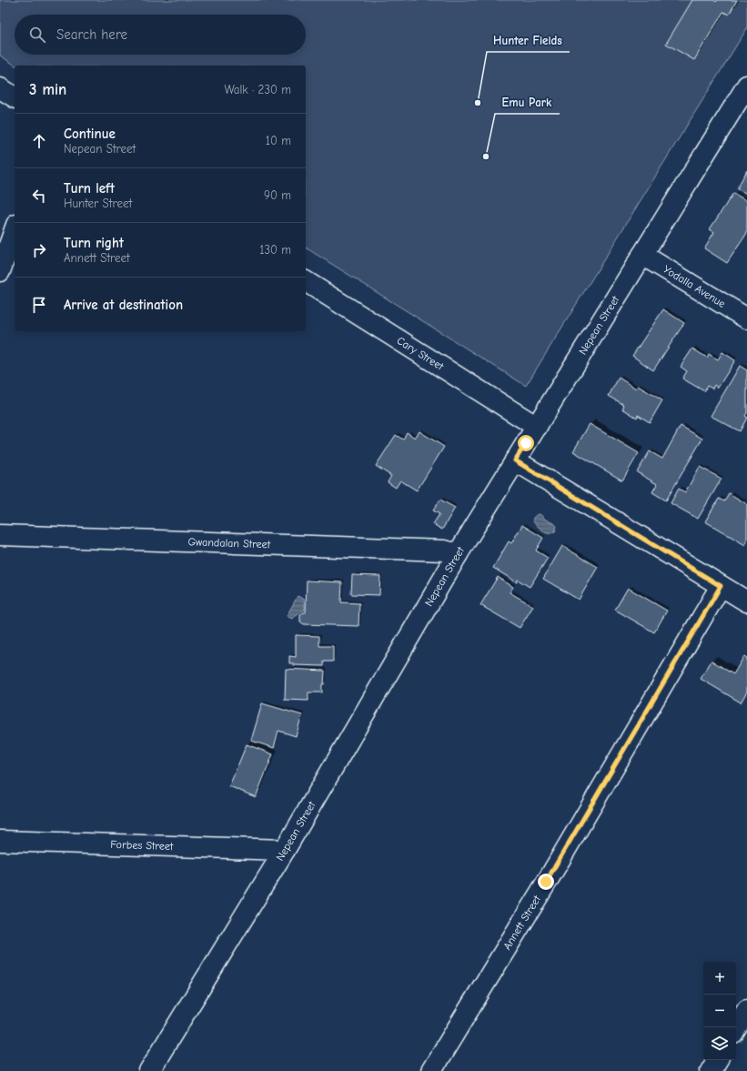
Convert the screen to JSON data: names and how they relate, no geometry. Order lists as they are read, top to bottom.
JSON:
{
  "streets": {
    "street": [
      "Yodalla Avenue",
      "Nepean Street",
      "Cary Street",
      "Gwandalan Street",
      "Forbes Street",
      "Annett Street"
    ]
  },
  "crossings": [
    ["Yodalla Avenue", "Nepean Street"],
    ["Nepean Street", "Cary Street"],
    ["Nepean Street", "Gwandalan Street"],
    ["Nepean Street", "Forbes Street"]
  ],
  "places": ["Hunter Fields", "Emu Park"],
  "page": {
    "search": "Search here",
    "heading": ["3 min", "Walk · 230 m"],
    "list": [
      ["Continue", "Nepean Street", "10 m"],
      ["Turn left", "Hunter Street", "90 m"],
      ["Turn right", "Annett Street", "130 m"],
      "Arrive at destination"
    ],
    "map_buttons": ["+", "−"]
  }
}
